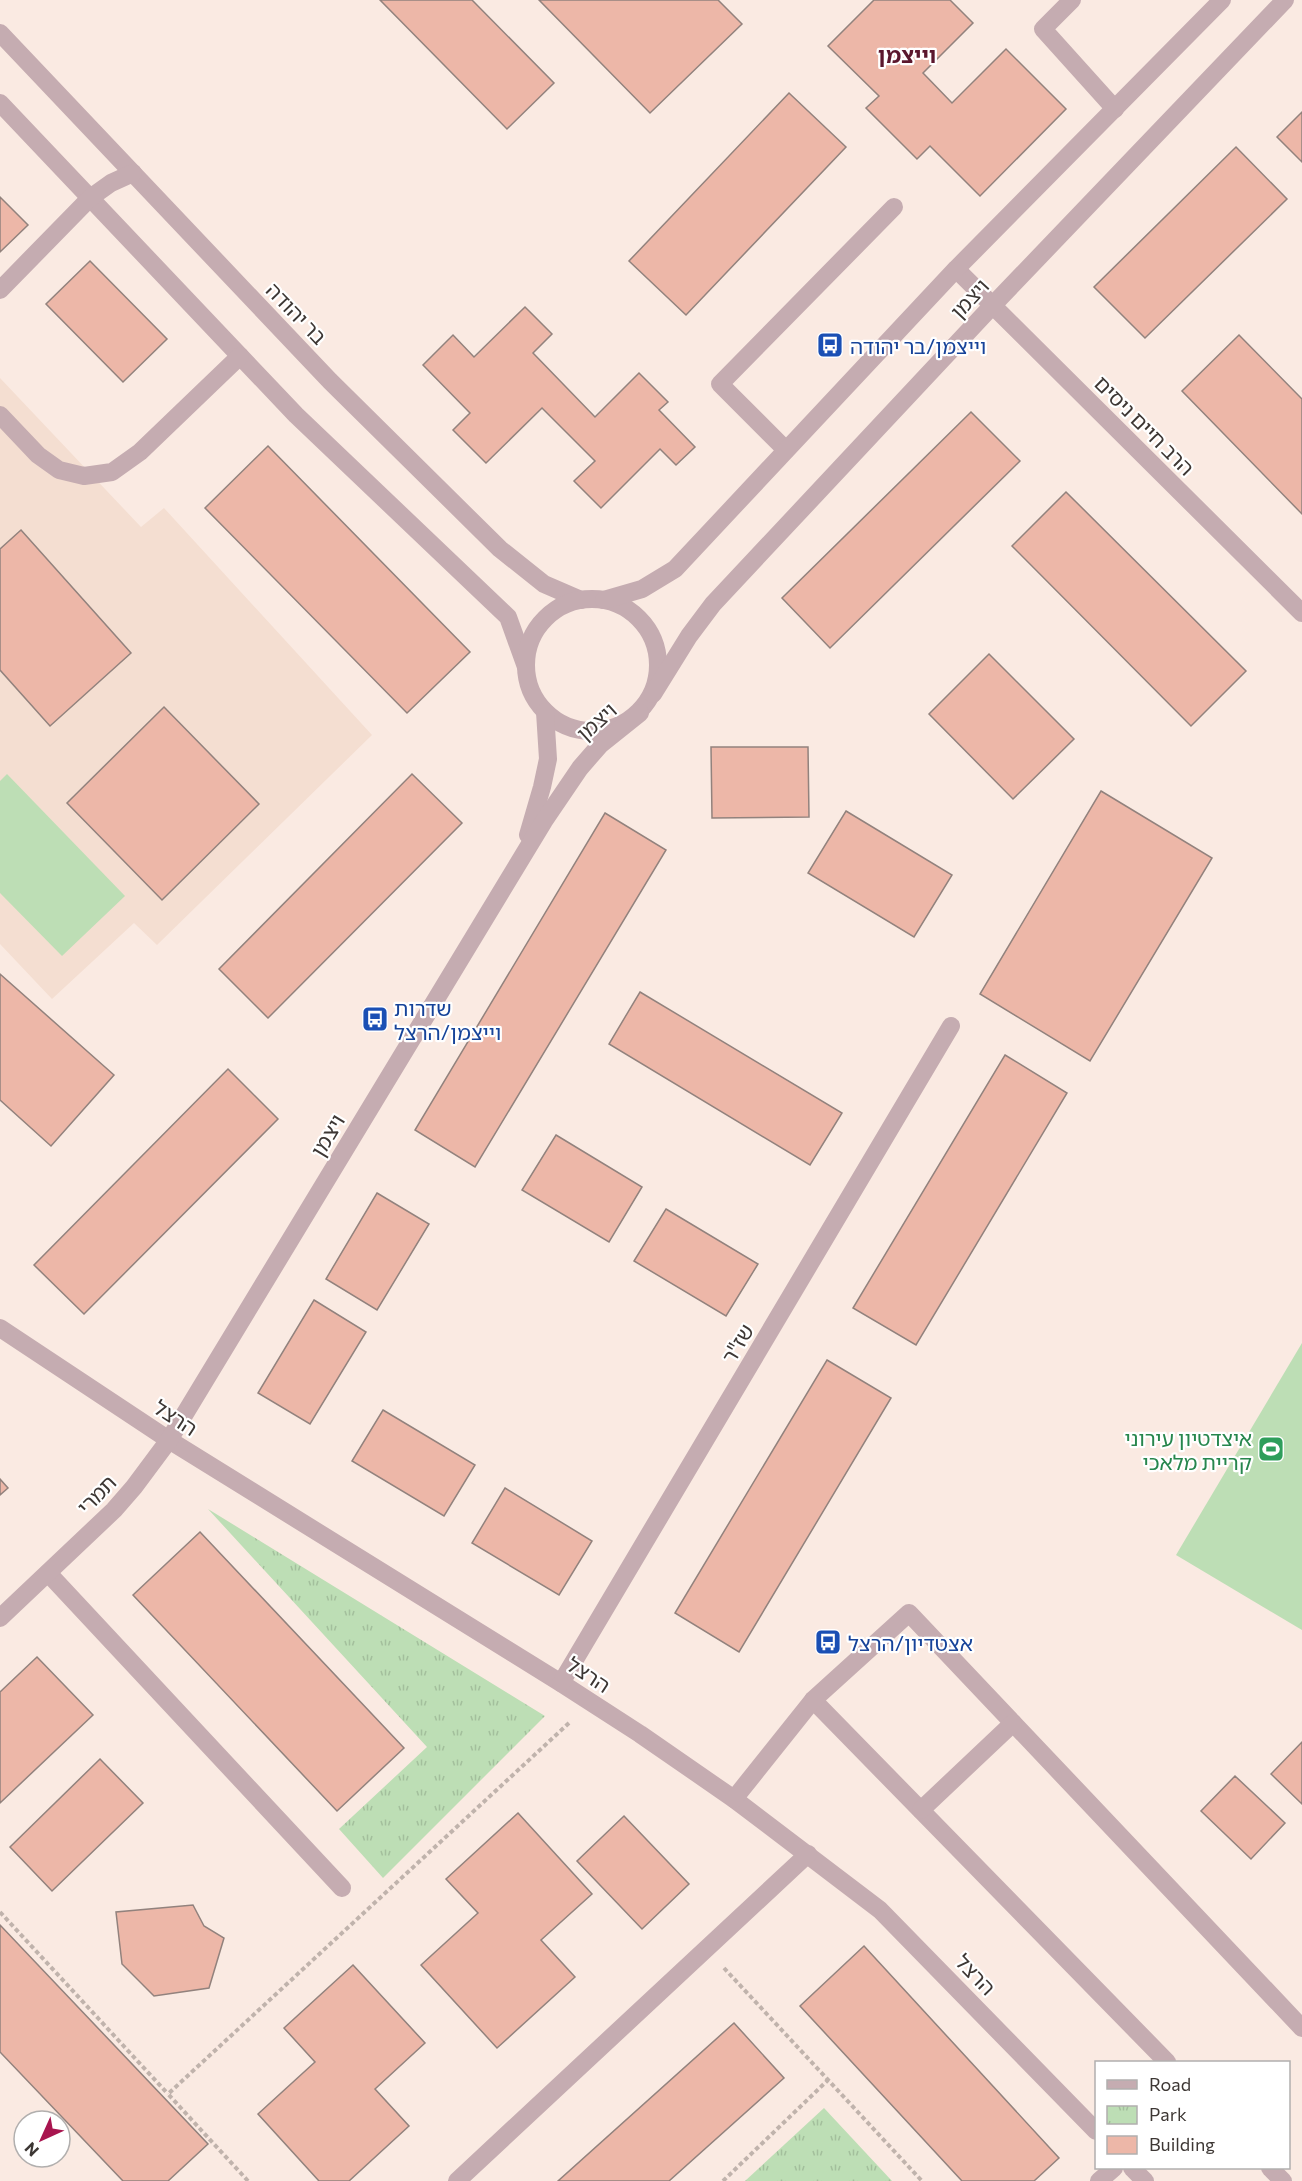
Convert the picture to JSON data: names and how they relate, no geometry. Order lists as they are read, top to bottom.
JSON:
{
  "streets": {
    "street": [
      "ויצמן",
      "בר יהודה",
      "הרב חיים ניסים",
      "שז\"ר",
      "הרצל",
      "תמרי"
    ]
  },
  "crossings": [
    ["ויצמן", "בר יהודה"],
    ["ויצמן", "הרב חיים ניסים"],
    ["ויצמן", "הרצל"],
    ["ויצמן", "תמרי"],
    ["שז\"ר", "הרצל"],
    ["הרצל", "תמרי"]
  ],
  "districts": ["וייצמן"],
  "places": {
    "bus stop": ["וייצמן/בר יהודה", "שדרות וייצמן/הרצל", "אצטדיון/הרצל"],
    "sports": ["איצדטיון עירוני קריית מלאכי"]
  },
  "legend": ["Road", "Park", "Building"],
  "north": "bottom left"
}
